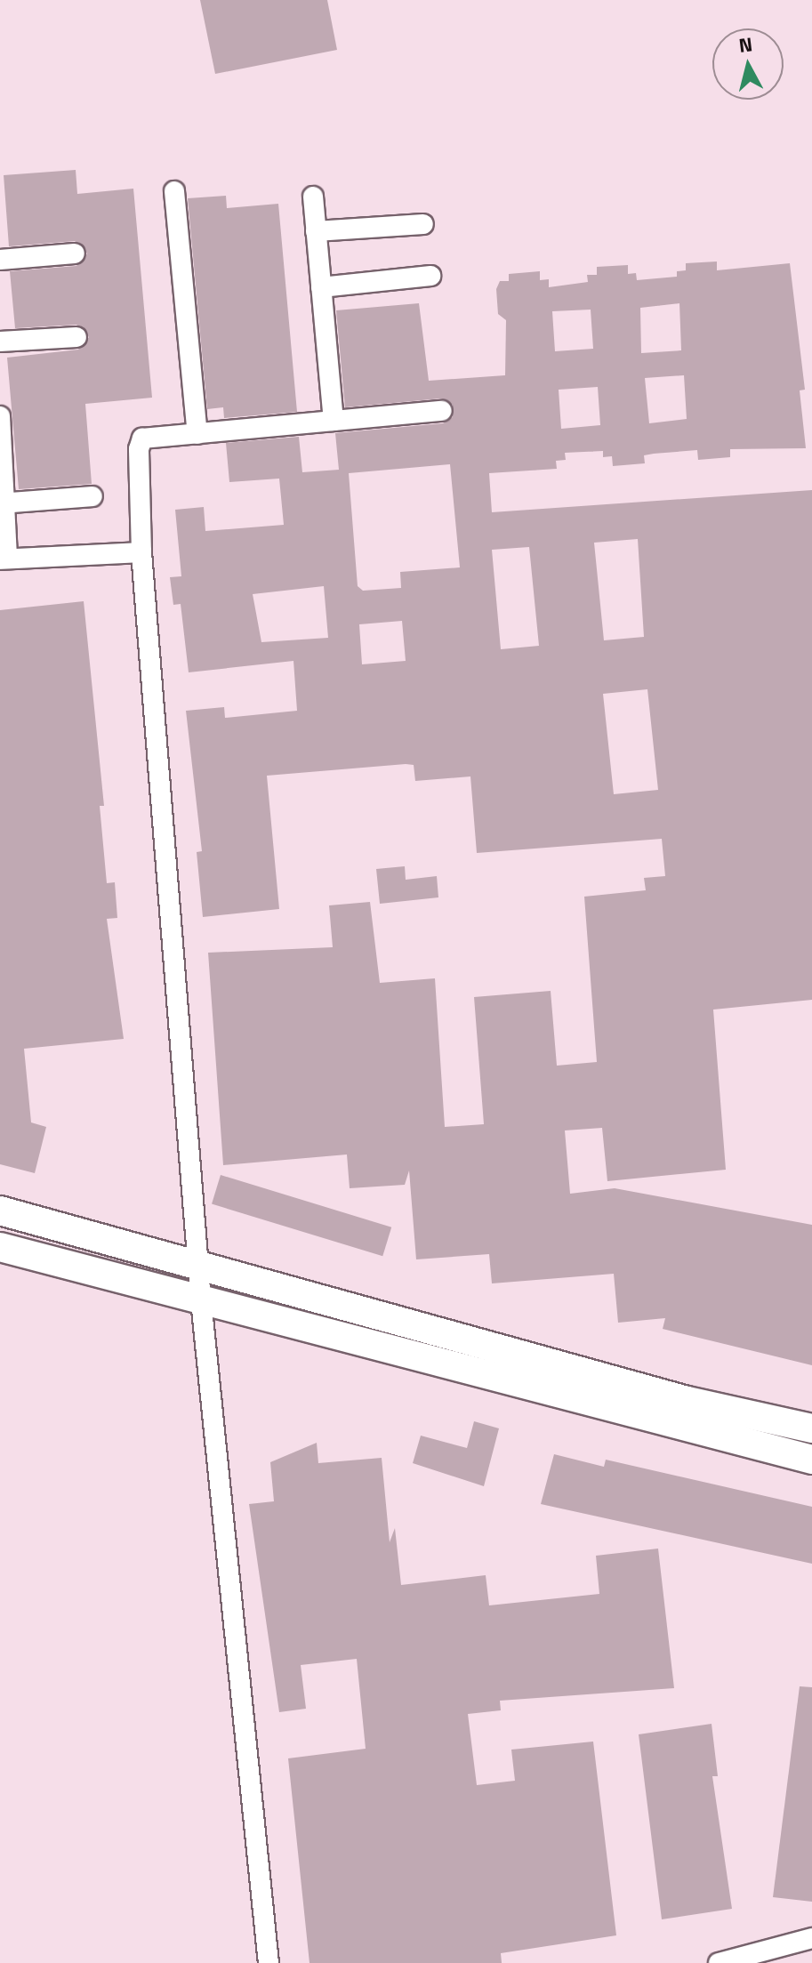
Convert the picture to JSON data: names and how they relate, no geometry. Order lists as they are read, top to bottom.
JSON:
{
  "north": "top"
}
